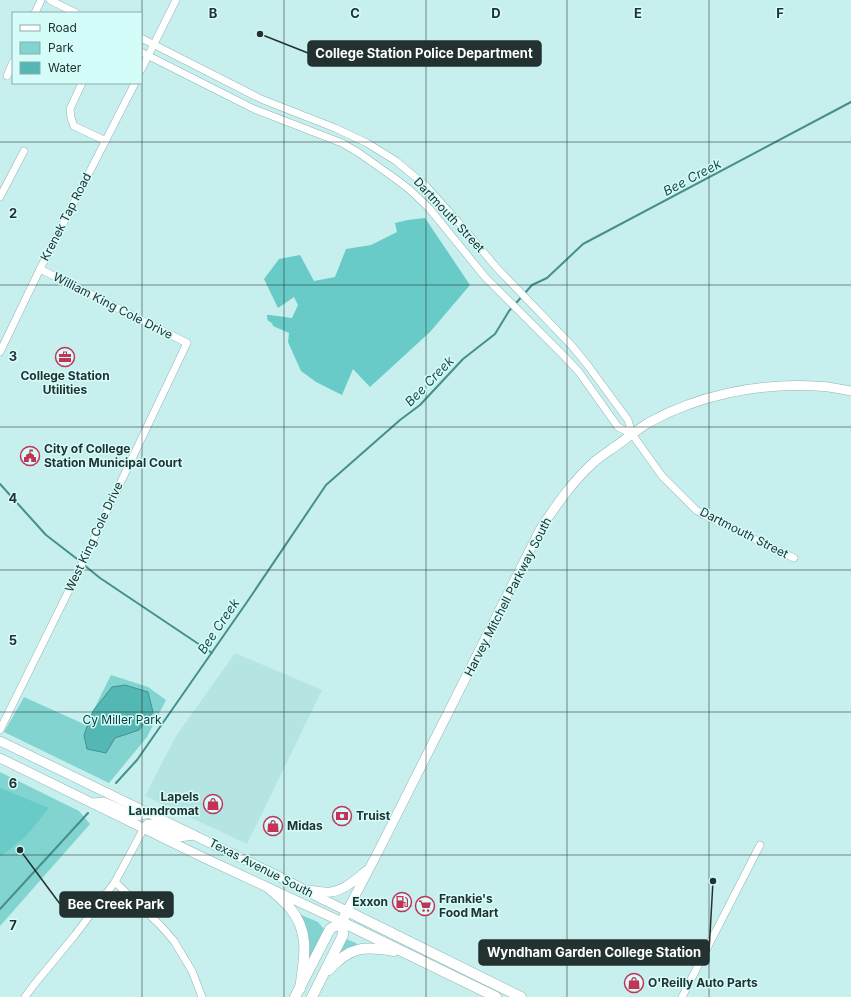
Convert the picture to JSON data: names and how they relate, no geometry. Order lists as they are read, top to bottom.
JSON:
{
  "streets": {
    "highway": ["Harvey Mitchell Parkway South", "Texas Avenue South"],
    "street": [
      "Dartmouth Street",
      "Krenek Tap Road",
      "William King Cole Drive",
      "West King Cole Drive"
    ]
  },
  "crossings": [
    ["Dartmouth Street", "Harvey Mitchell Parkway South"],
    ["Krenek Tap Road", "William King Cole Drive"],
    ["William King Cole Drive", "West King Cole Drive"],
    ["Harvey Mitchell Parkway South", "Texas Avenue South"]
  ],
  "water": ["Bee Creek"],
  "parks": ["Cy Miller Park"],
  "places": {
    "other": ["College Station Police Department", "Bee Creek Park", "Wyndham Garden College Station"],
    "office": ["College Station Utilities"],
    "public building": ["City of College Station Municipal Court"],
    "shop": ["Lapels Laundromat", "Midas", "O'Reilly Auto Parts"],
    "bank": ["Truist"],
    "fuel station": ["Exxon"],
    "supermarket": ["Frankie's Food Mart"]
  },
  "legend": ["Road", "Park", "Water"],
  "grid": {
    "columns": [
      "B",
      "C",
      "D",
      "E",
      "F"
    ],
    "rows": [
      "2",
      "3",
      "4",
      "5",
      "6",
      "7"
    ]
  }
}
